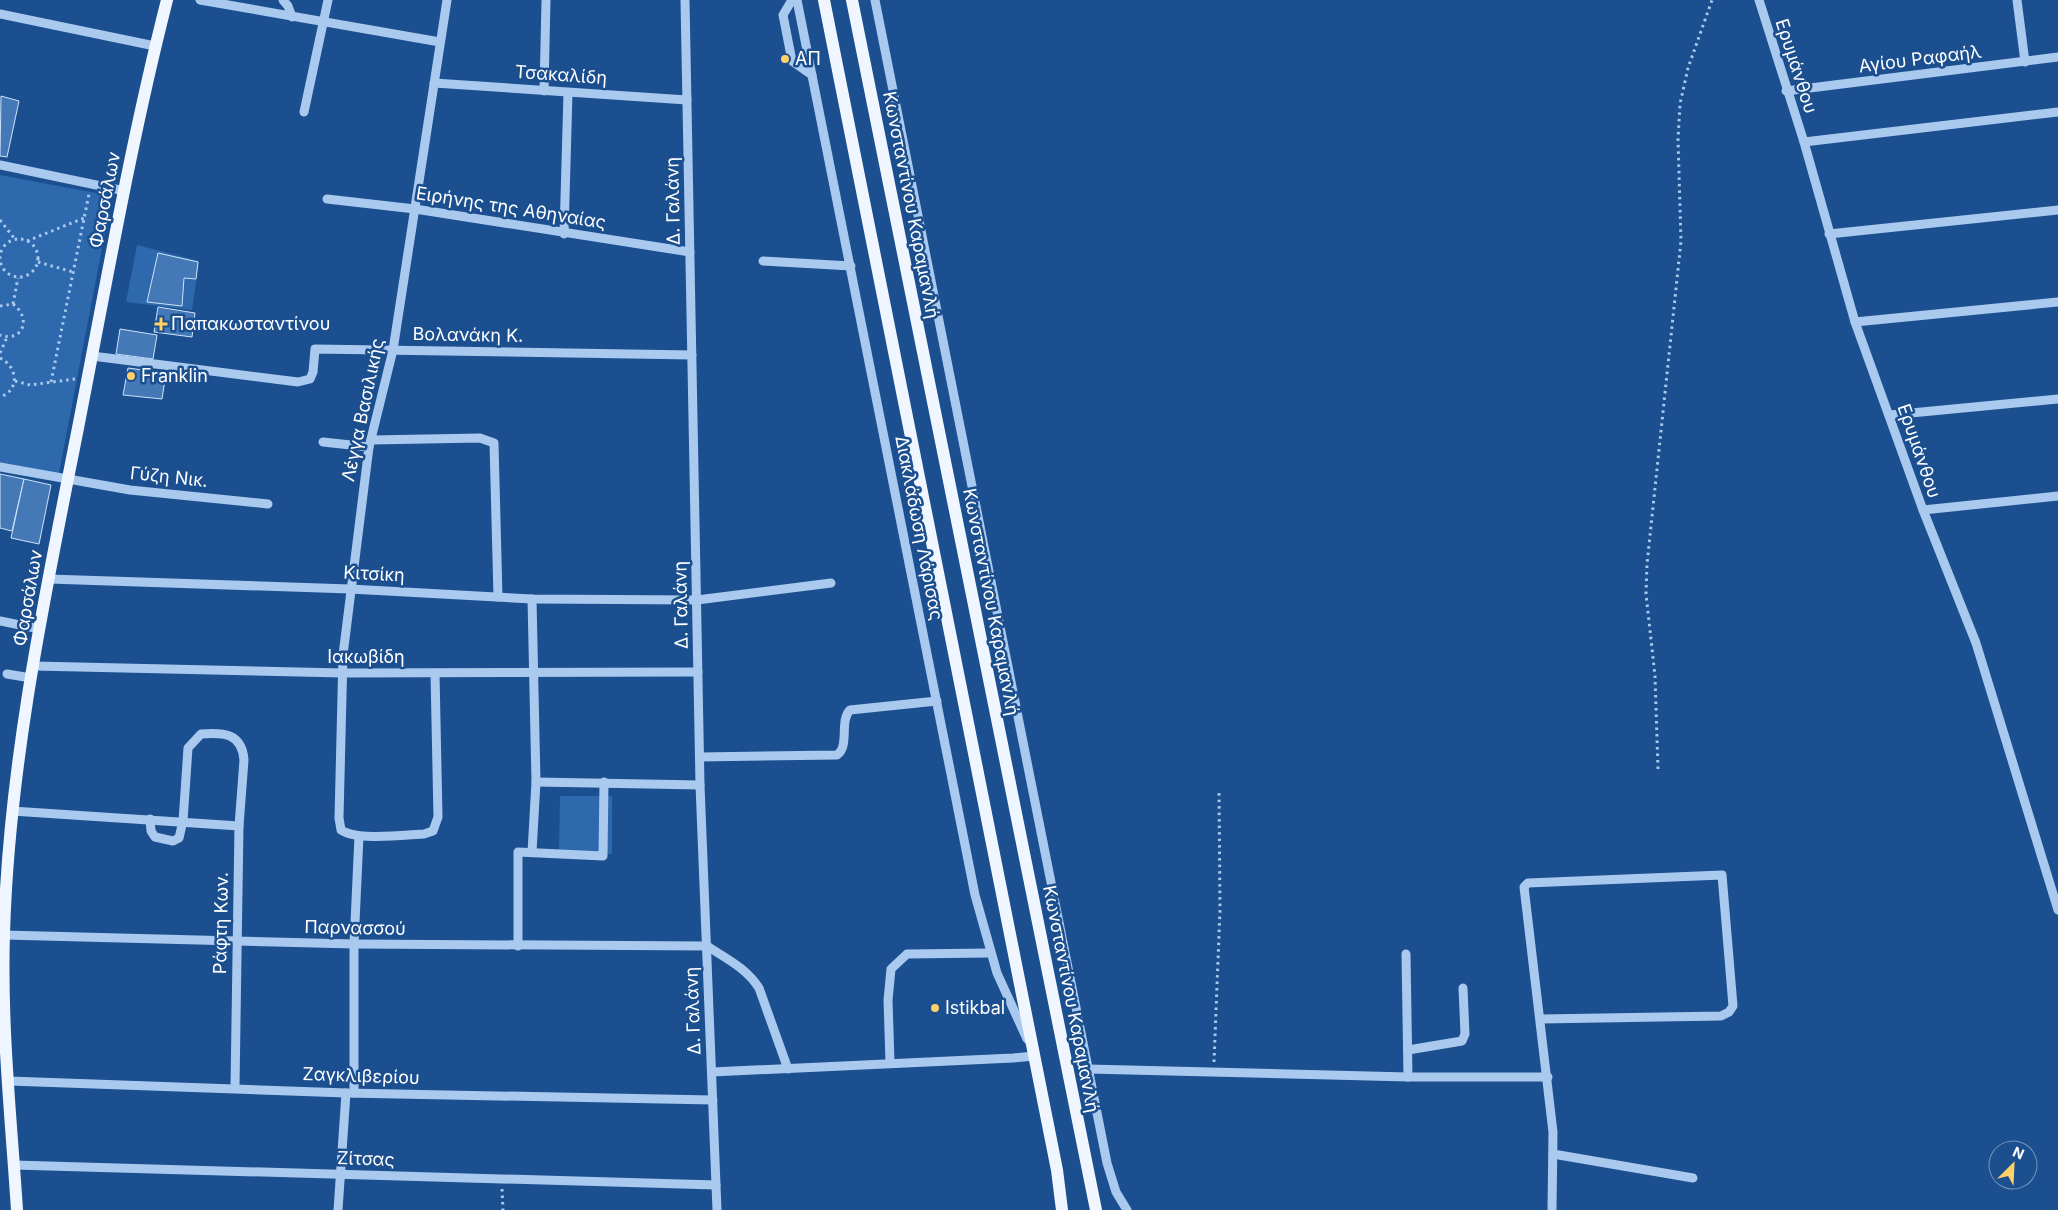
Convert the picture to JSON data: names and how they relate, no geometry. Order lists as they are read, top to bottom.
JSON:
{
  "streets": {
    "main road": ["Φαρσάλων", "Κωνσταντίνου Καραμανλή"],
    "street": [
      "Αγίου Ραφαήλ",
      "Ερυμάνθου",
      "Τσακαλίδη",
      "Δ. Γαλάνη",
      "Ειρήνης της Αθηναίας",
      "Βολανάκη Κ.",
      "Λέγγα Βασιλικής",
      "Γύζη Νικ.",
      "Διακλάδωση Λάρισας",
      "Κιτσίκη",
      "Ιακωβίδη",
      "Ράφτη Κων.",
      "Παρνασσού",
      "Ζαγκλιβερίου",
      "Ζίτσας"
    ]
  },
  "crossings": [
    ["Αγίου Ραφαήλ", "Ερυμάνθου"],
    ["Τσακαλίδη", "Δ. Γαλάνη"],
    ["Τσακαλίδη", "Λέγγα Βασιλικής"],
    ["Φαρσάλων", "Βολανάκη Κ."],
    ["Φαρσάλων", "Γύζη Νικ."],
    ["Φαρσάλων", "Κιτσίκη"],
    ["Φαρσάλων", "Ιακωβίδη"],
    ["Φαρσάλων", "Παρνασσού"],
    ["Φαρσάλων", "Ζαγκλιβερίου"],
    ["Φαρσάλων", "Ζίτσας"],
    ["Δ. Γαλάνη", "Ειρήνης της Αθηναίας"],
    ["Δ. Γαλάνη", "Βολανάκη Κ."],
    ["Δ. Γαλάνη", "Κιτσίκη"],
    ["Δ. Γαλάνη", "Ιακωβίδη"],
    ["Δ. Γαλάνη", "Παρνασσού"],
    ["Δ. Γαλάνη", "Ζαγκλιβερίου"],
    ["Δ. Γαλάνη", "Ζίτσας"],
    ["Ειρήνης της Αθηναίας", "Λέγγα Βασιλικής"],
    ["Βολανάκη Κ.", "Λέγγα Βασιλικής"],
    ["Λέγγα Βασιλικής", "Κιτσίκη"],
    ["Λέγγα Βασιλικής", "Ιακωβίδη"],
    ["Ράφτη Κων.", "Παρνασσού"],
    ["Ράφτη Κων.", "Ζαγκλιβερίου"]
  ],
  "places": {
    "other": ["ΑΠ", "Franklin", "Istikbal"],
    "health": ["Παπακωσταντίνου"]
  },
  "north": "top right"
}
